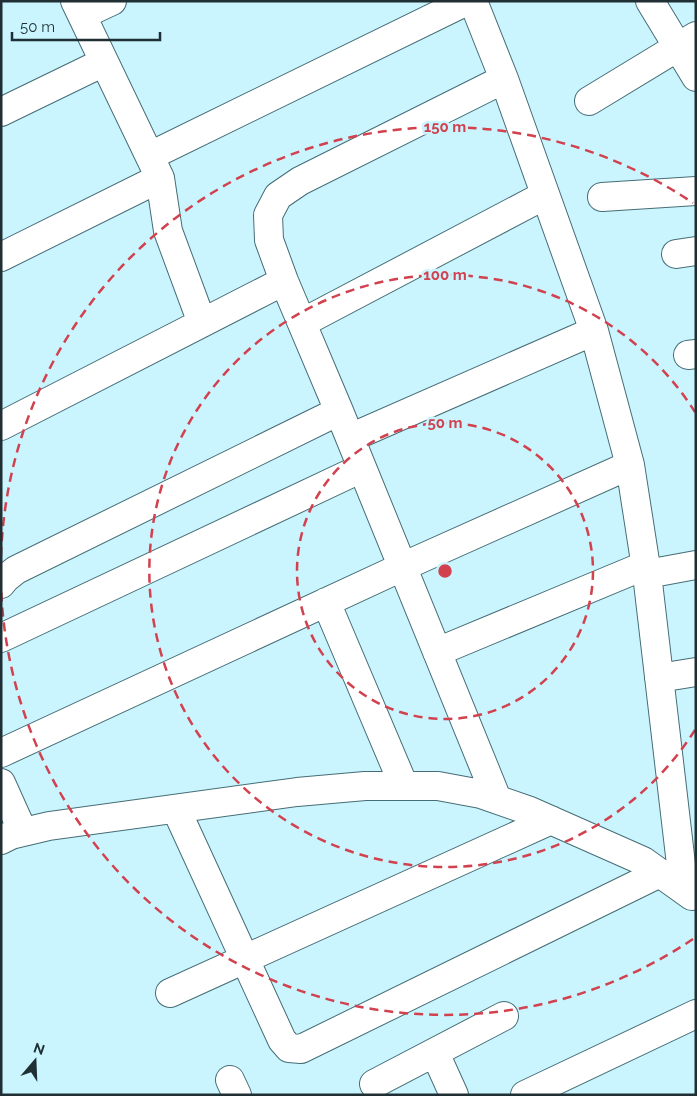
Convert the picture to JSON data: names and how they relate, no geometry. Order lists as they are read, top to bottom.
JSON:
{
  "scale_bar": "50 m",
  "north": "top",
  "rings": ["150 m", "100 m", "50 m"]
}
